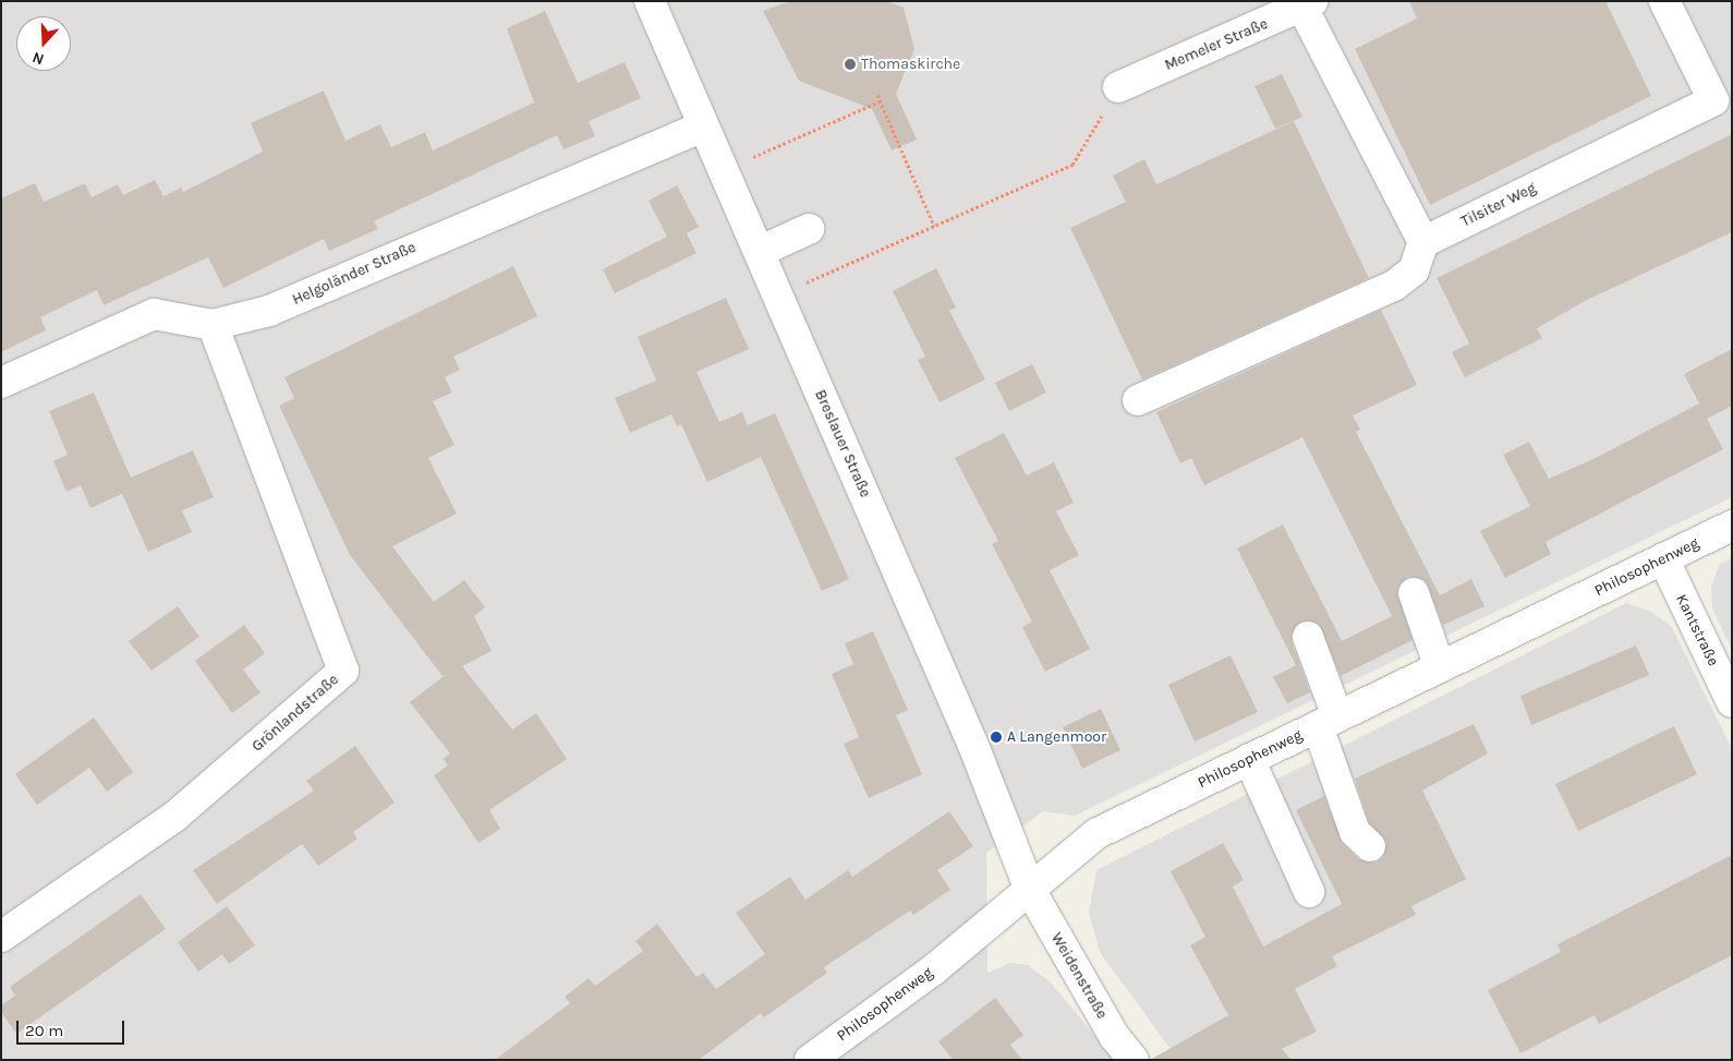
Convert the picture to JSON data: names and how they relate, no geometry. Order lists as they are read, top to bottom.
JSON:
{
  "streets": {
    "street": [
      "Memeler Straße",
      "Tilsiter Weg",
      "Helgoländer Straße",
      "Breslauer Straße",
      "Philosophenweg",
      "Kantstraße",
      "Grönlandstraße",
      "Weidenstraße"
    ]
  },
  "crossings": [
    ["Helgoländer Straße", "Breslauer Straße"],
    ["Helgoländer Straße", "Grönlandstraße"],
    ["Breslauer Straße", "Philosophenweg"],
    ["Breslauer Straße", "Weidenstraße"],
    ["Philosophenweg", "Kantstraße"],
    ["Philosophenweg", "Weidenstraße"]
  ],
  "places": ["Thomaskirche", "A Langenmoor"],
  "scale_bar": "20 m",
  "north": "bottom"
}
